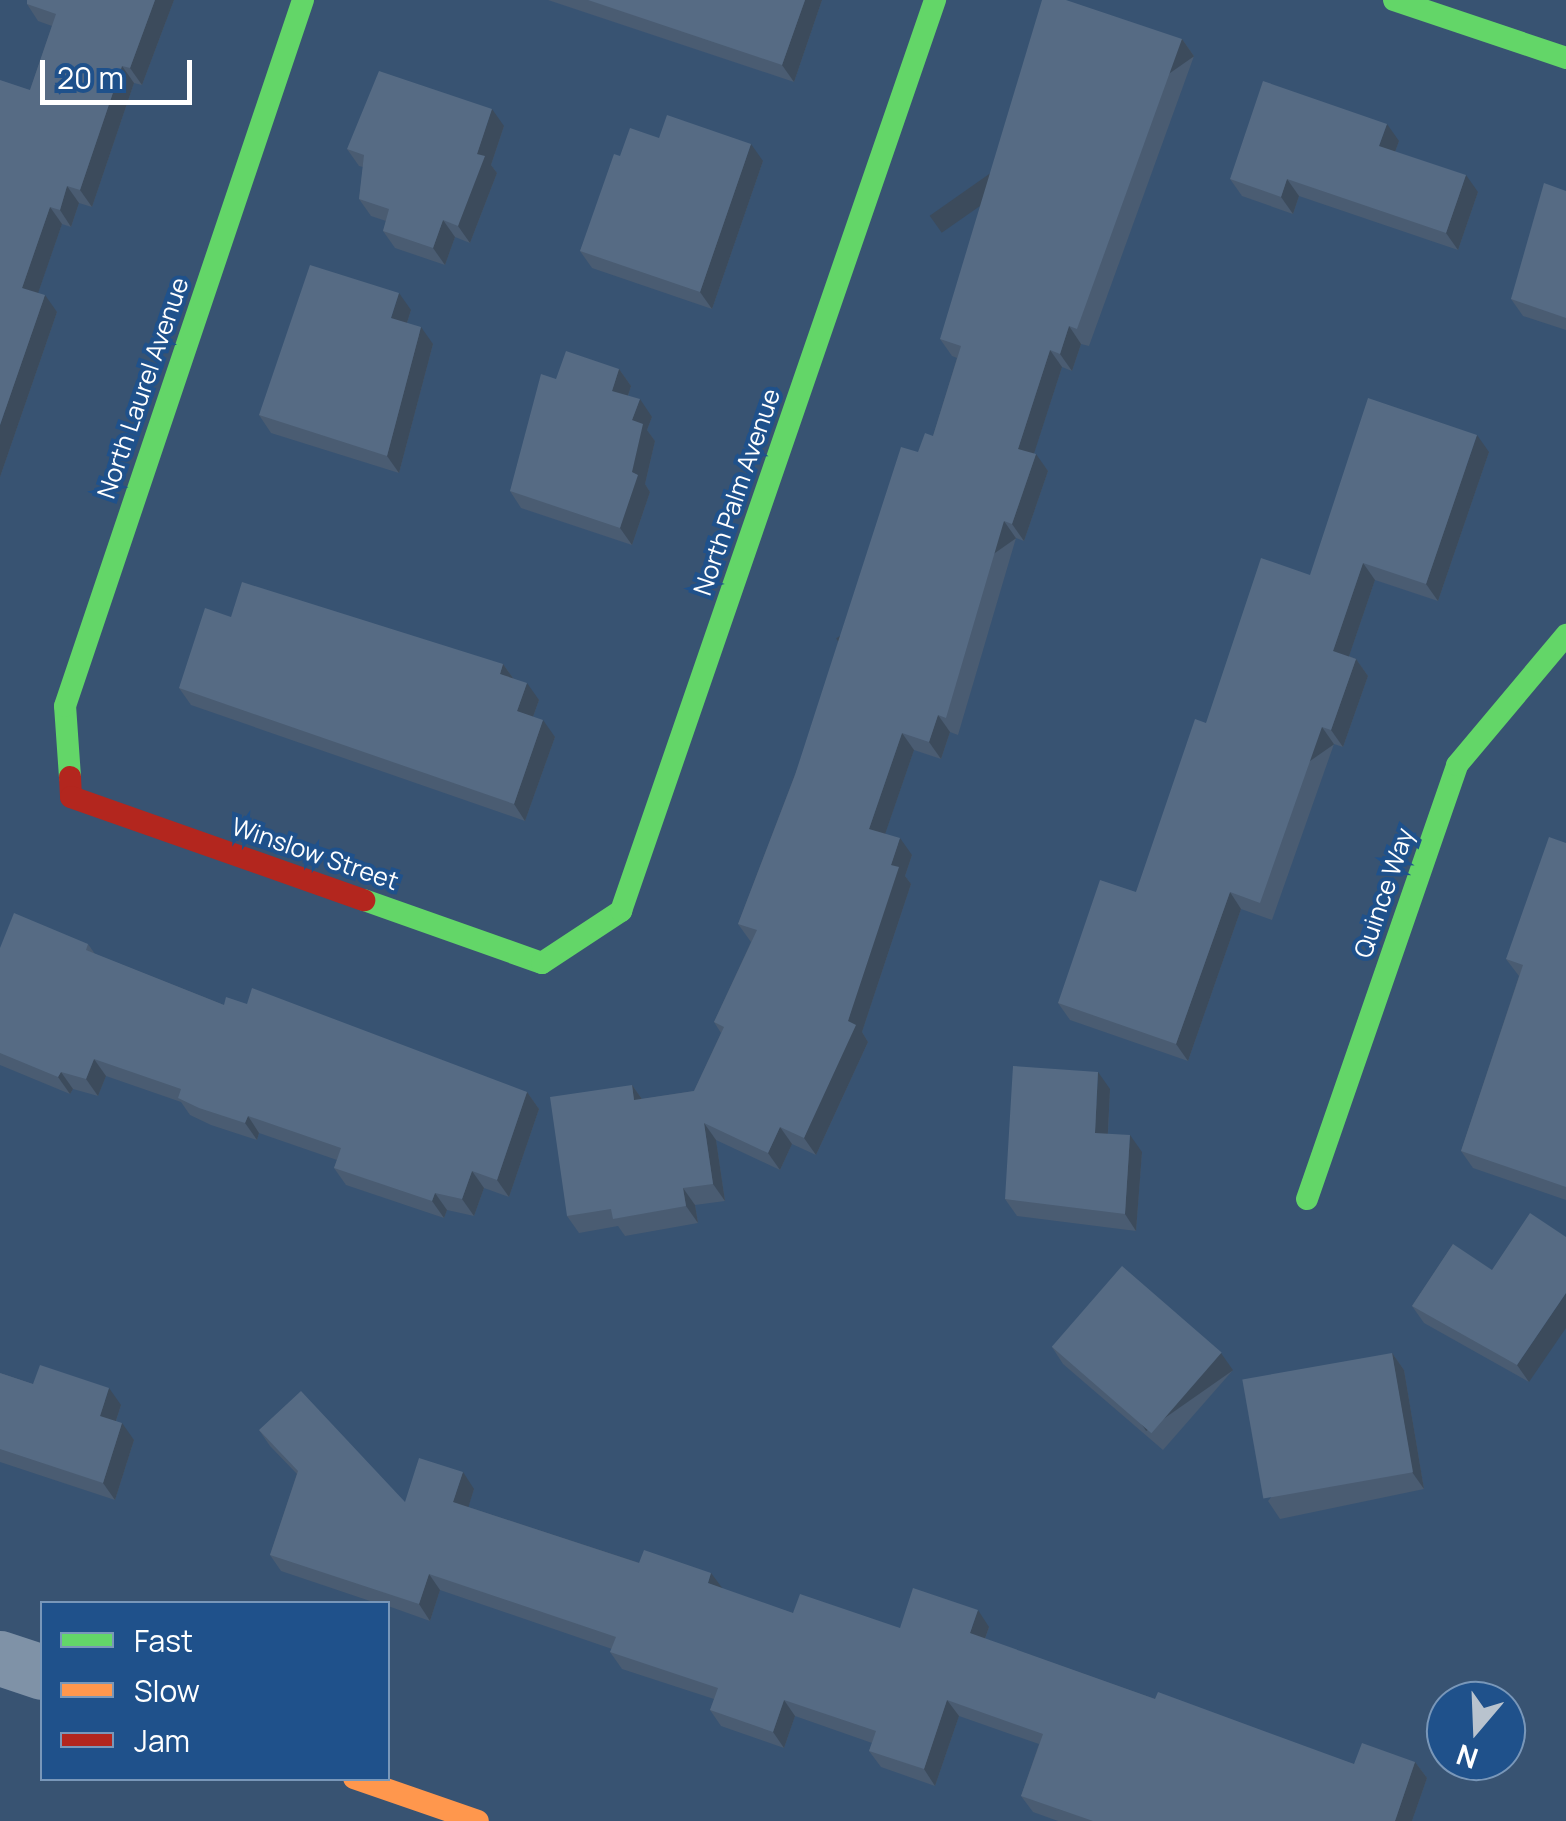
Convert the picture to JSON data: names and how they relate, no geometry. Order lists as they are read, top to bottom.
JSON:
{
  "streets": {
    "street": [
      "North Laurel Avenue",
      "North Palm Avenue",
      "Winslow Street",
      "Quince Way"
    ]
  },
  "crossings": [
    ["North Laurel Avenue", "Winslow Street"],
    ["North Palm Avenue", "Winslow Street"]
  ],
  "legend": ["Fast", "Slow", "Jam"],
  "scale_bar": "20 m",
  "north": "bottom"
}
